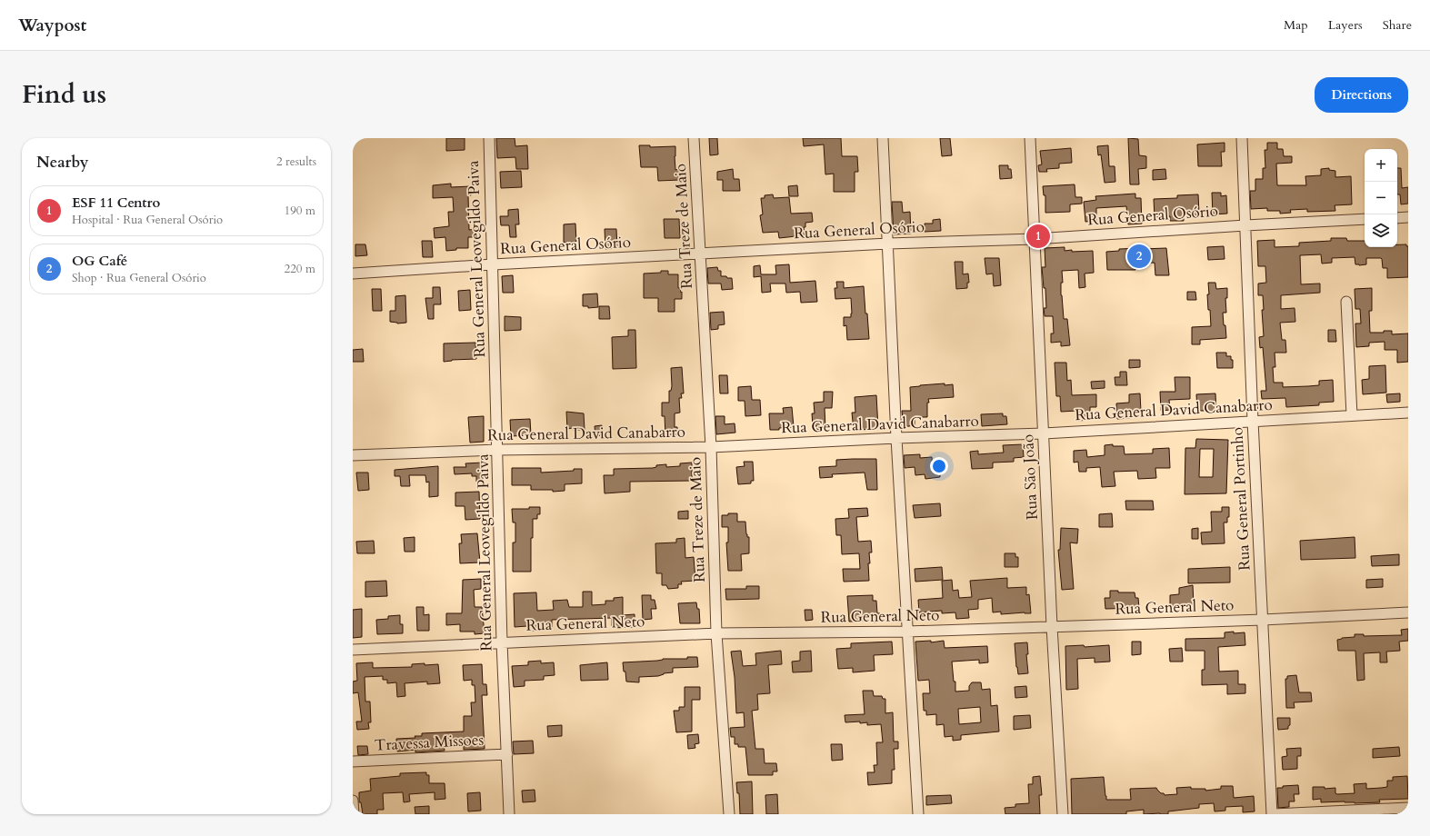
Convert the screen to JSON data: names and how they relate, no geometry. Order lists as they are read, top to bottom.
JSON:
{
  "streets": {
    "street": [
      "Rua General Osório",
      "Rua Treze de Maio",
      "Rua General Leovegildo Paiva",
      "Rua General David Canabarro",
      "Rua São João",
      "Rua General Portinho",
      "Rua General Neto",
      "Travessa Missoes"
    ]
  },
  "crossings": [
    ["Rua General Osório", "Rua Treze de Maio"],
    ["Rua General Osório", "Rua General Leovegildo Paiva"],
    ["Rua General Osório", "Rua São João"],
    ["Rua General Osório", "Rua General Portinho"],
    ["Rua Treze de Maio", "Rua General David Canabarro"],
    ["Rua Treze de Maio", "Rua General Neto"],
    ["Rua General Leovegildo Paiva", "Rua General David Canabarro"],
    ["Rua General Leovegildo Paiva", "Rua General Neto"],
    ["Rua General Leovegildo Paiva", "Travessa Missoes"],
    ["Rua General David Canabarro", "Rua São João"],
    ["Rua General David Canabarro", "Rua General Portinho"],
    ["Rua São João", "Rua General Neto"],
    ["Rua General Portinho", "Rua General Neto"]
  ],
  "page": {
    "header": "Waypost",
    "nav": ["Map", "Layers", "Share"],
    "title": "Find us",
    "buttons": "Directions",
    "heading": ["Nearby", "2 results"],
    "map_buttons": ["+", "−"],
    "list": [
      {
        "mark": "1",
        "name": "ESF 11 Centro",
        "note": "Hospital · Rua General Osório",
        "value": "190 m"
      },
      {
        "mark": "2",
        "name": "OG Café",
        "note": "Shop · Rua General Osório",
        "value": "220 m"
      }
    ],
    "pins": ["1", "2"]
  }
}
